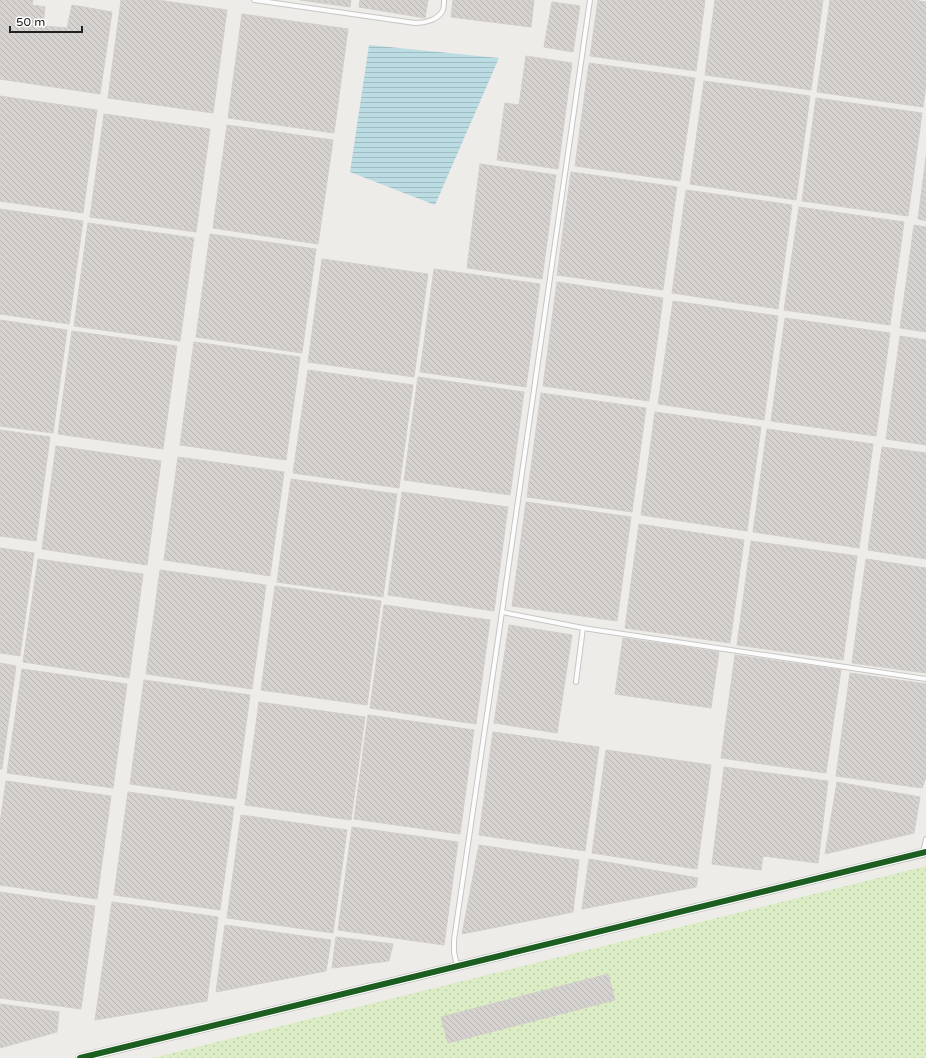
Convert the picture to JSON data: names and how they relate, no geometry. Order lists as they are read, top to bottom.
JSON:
{
  "scale_bar": "50 m"
}
